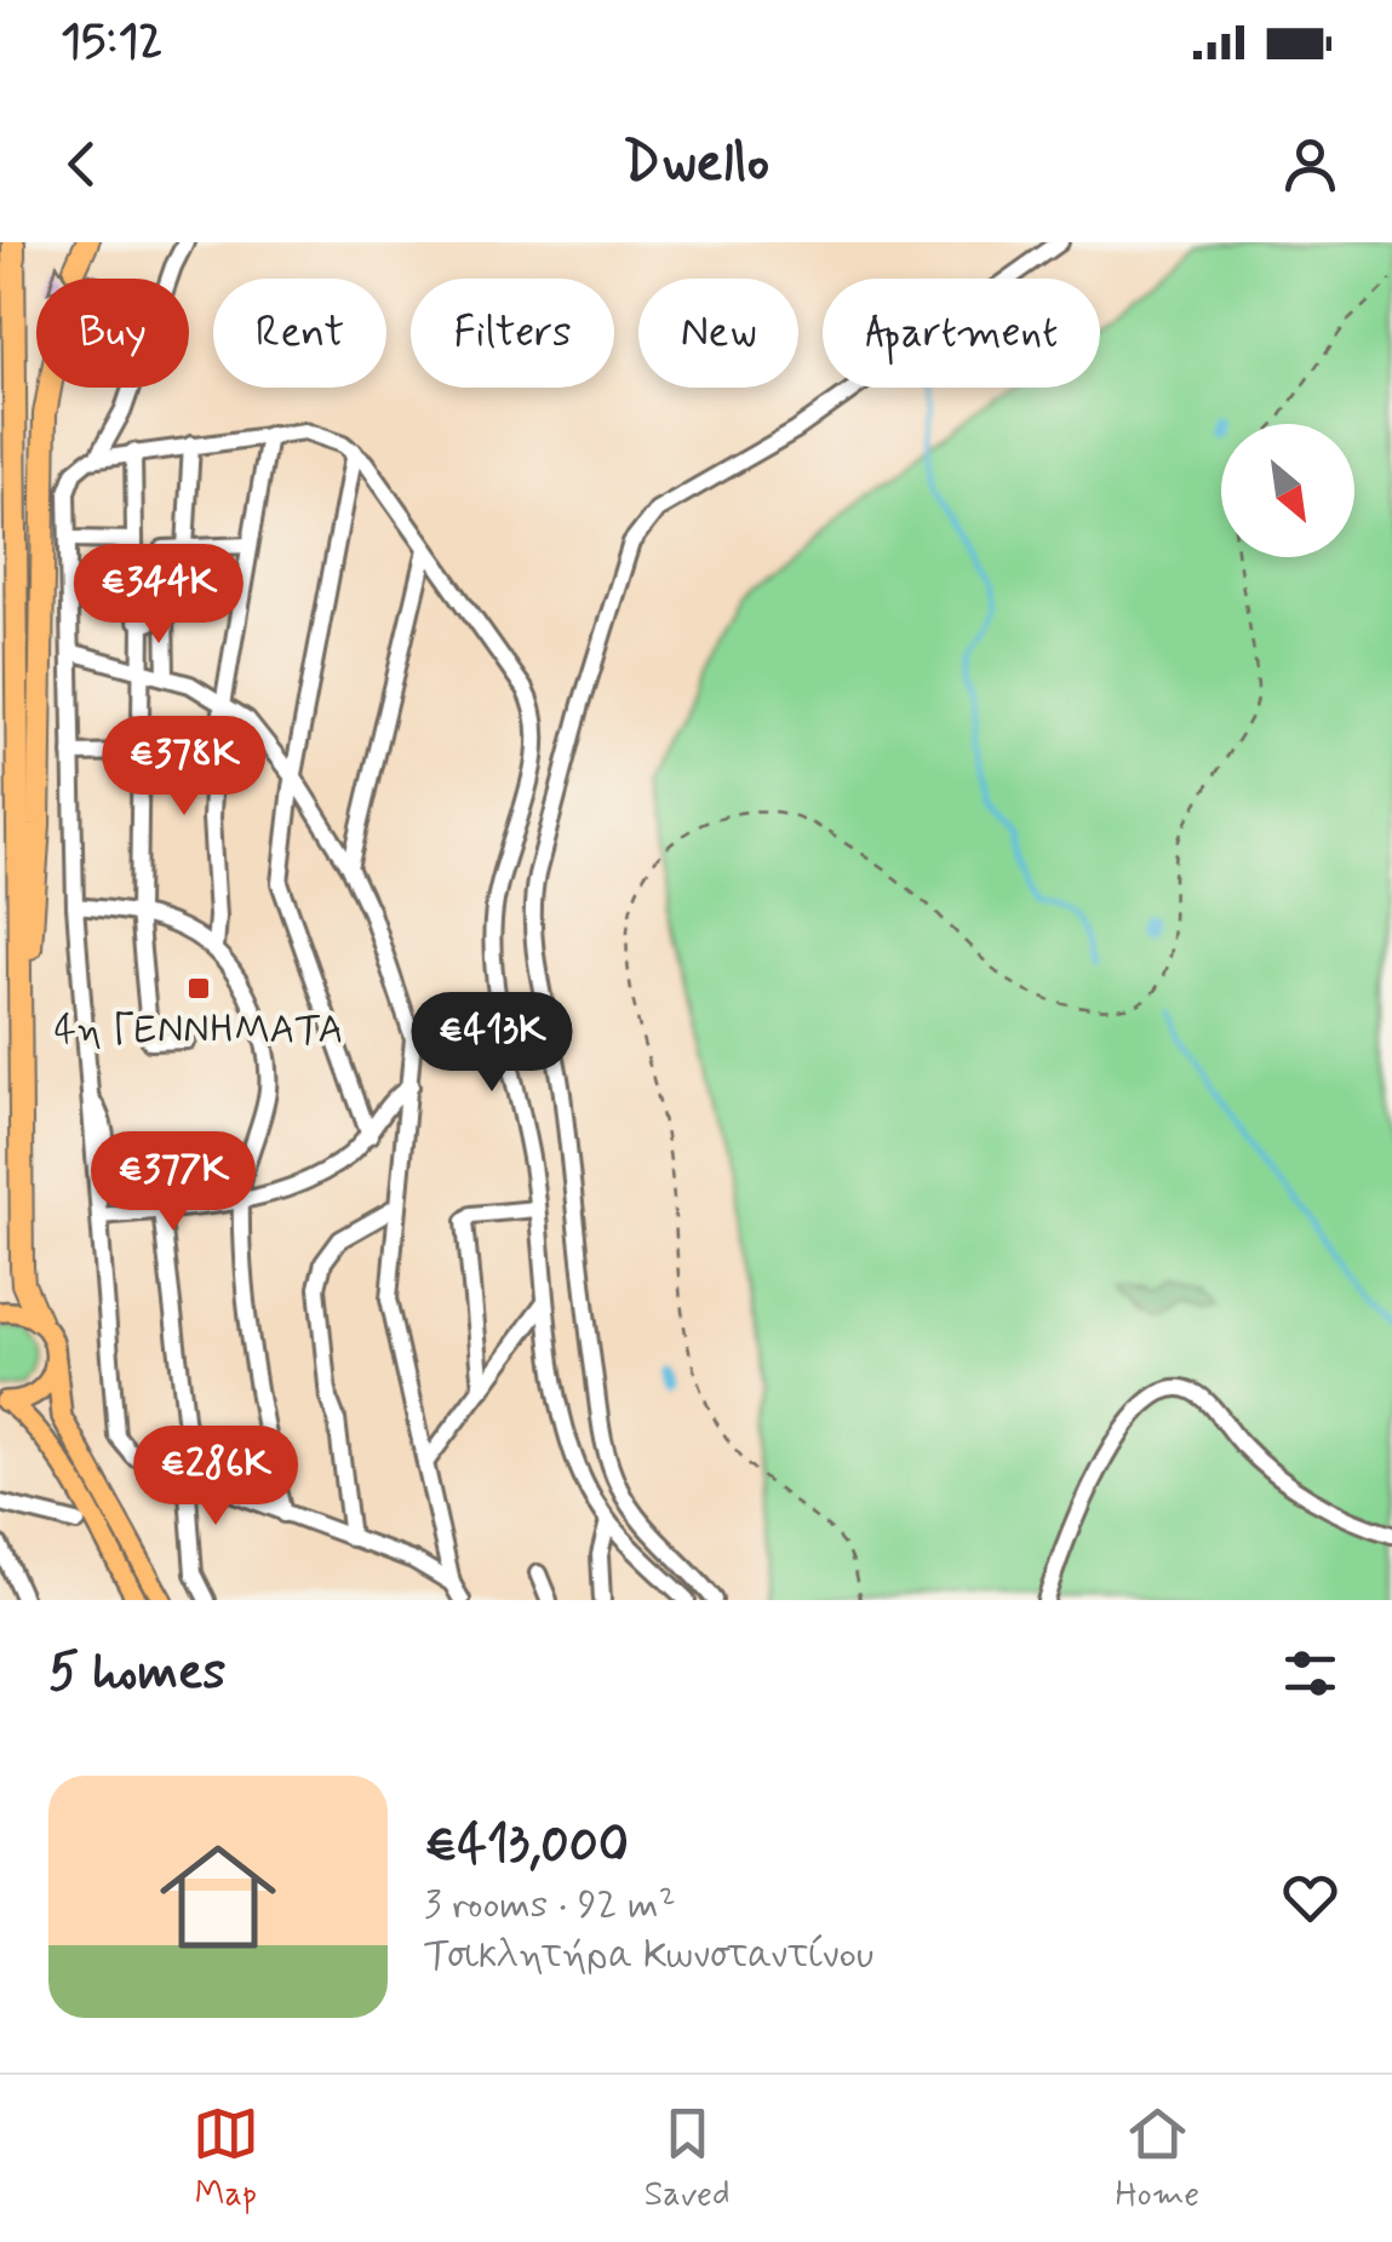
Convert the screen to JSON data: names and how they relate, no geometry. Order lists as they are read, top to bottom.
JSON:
{
  "places": {
    "transit": ["4η ΓΕΝΝΗΜΑΤΑ"]
  },
  "north": "bottom right",
  "page": {
    "status": "15:12",
    "header": "Dwello",
    "chip": [
      "Buy",
      "Rent",
      "Filters",
      "New",
      "Apartment"
    ],
    "price": [
      "€344K",
      "€378K",
      "€413K",
      "€377K",
      "€286K"
    ],
    "heading": "5 homes",
    "list": [
      {
        "name": "€413,000",
        "note": "3 rooms · 92 m² · Τσικλητήρα Κωνσταντίνου"
      }
    ],
    "tabs": ["Map", "Saved", "Home"]
  }
}
